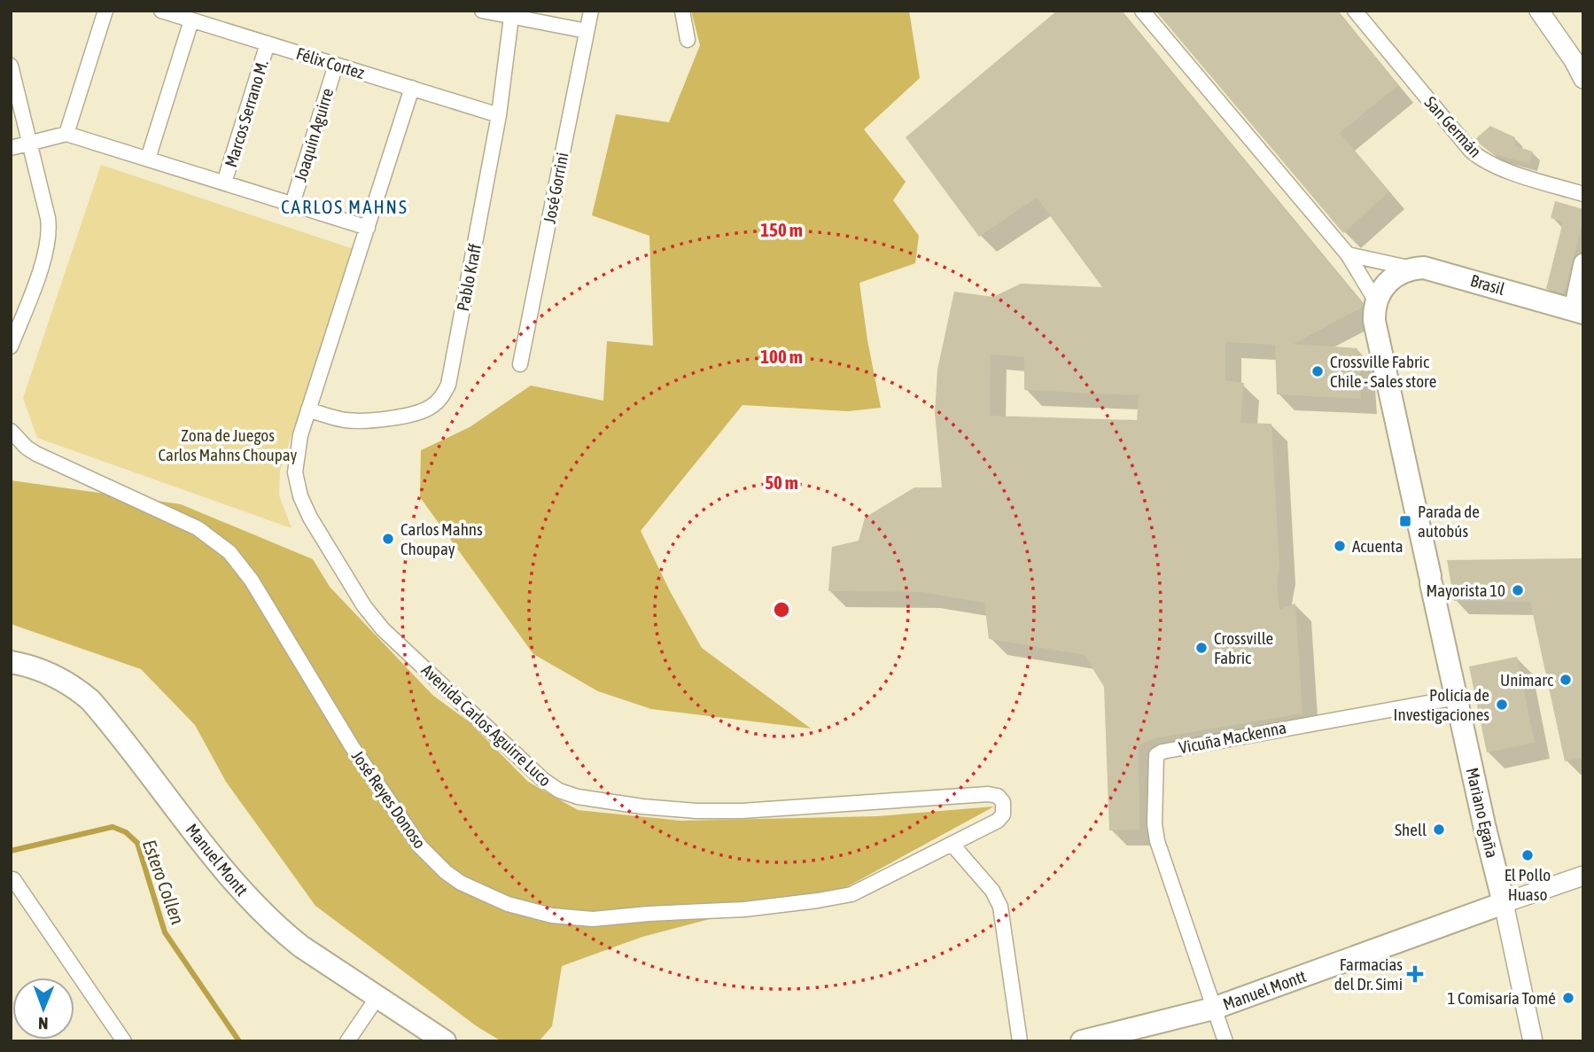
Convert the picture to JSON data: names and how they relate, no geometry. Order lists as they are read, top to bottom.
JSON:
{
  "streets": {
    "main road": ["Brasil", "Mariano Egaña", "Manuel Montt"],
    "street": [
      "Félix Cortez",
      "Marcos Serrano M.",
      "San Germán",
      "Joaquín Aguirre",
      "José Gorrini",
      "Pablo Kraff",
      "Avenida Carlos Aguirre Luco",
      "Vicuña Mackenna",
      "José Reyes Donoso"
    ]
  },
  "crossings": [
    ["Félix Cortez", "Marcos Serrano M."],
    ["Félix Cortez", "Joaquín Aguirre"],
    ["Félix Cortez", "Pablo Kraff"],
    ["Félix Cortez", "Avenida Carlos Aguirre Luco"],
    ["Pablo Kraff", "Avenida Carlos Aguirre Luco"],
    ["Brasil", "Mariano Egaña"],
    ["Avenida Carlos Aguirre Luco", "José Reyes Donoso"],
    ["Vicuña Mackenna", "Mariano Egaña"],
    ["Vicuña Mackenna", "Manuel Montt"],
    ["Mariano Egaña", "Manuel Montt"]
  ],
  "districts": ["CARLOS MAHNS"],
  "water": ["Estero Collen"],
  "parks": ["Zona de Juegos Carlos Mahns Choupay"],
  "places": {
    "other": [
      "Crossville Fabric Chile - Sales store",
      "Carlos Mahns Choupay",
      "Acuenta",
      "Mayorista 10",
      "Crossville Fabric",
      "Unimarc",
      "Policía de Investigaciones",
      "Shell",
      "El Pollo Huaso",
      "1 Comisaría Tomé"
    ],
    "transit": ["Parada de autobús"],
    "health": ["Farmacias del Dr. Simi"]
  },
  "north": "bottom",
  "rings": ["150 m", "100 m", "50 m"]
}
